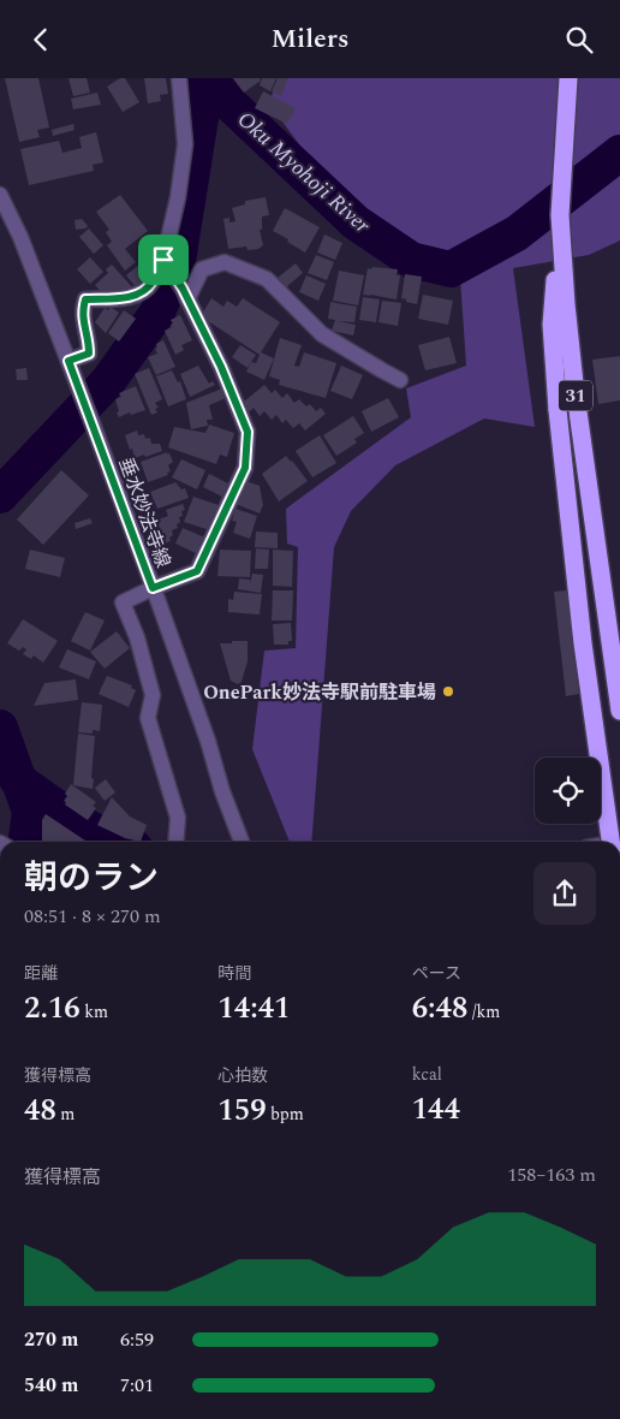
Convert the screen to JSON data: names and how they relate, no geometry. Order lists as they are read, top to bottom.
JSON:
{
  "streets": {
    "highway": ["31"],
    "street": ["垂水妙法寺線"]
  },
  "water": ["Oku Myohoji River"],
  "places": ["OnePark妙法寺駅前駐車場"],
  "page": {
    "header": "Milers",
    "heading": ["朝のラン", "08:51 · 8 × 270 m"],
    "stats": [
      ["距離", "2.16 km"],
      ["時間", "14:41"],
      ["ペース", "6:48 /km"],
      ["獲得標高", "48 m"],
      ["心拍数", "159 bpm"],
      ["kcal", "144"]
    ],
    "chart": ["獲得標高", "158–163 m"],
    "list": [
      {
        "name": "270 m",
        "note": "6:59"
      },
      {
        "name": "540 m",
        "note": "7:01"
      }
    ]
  }
}
